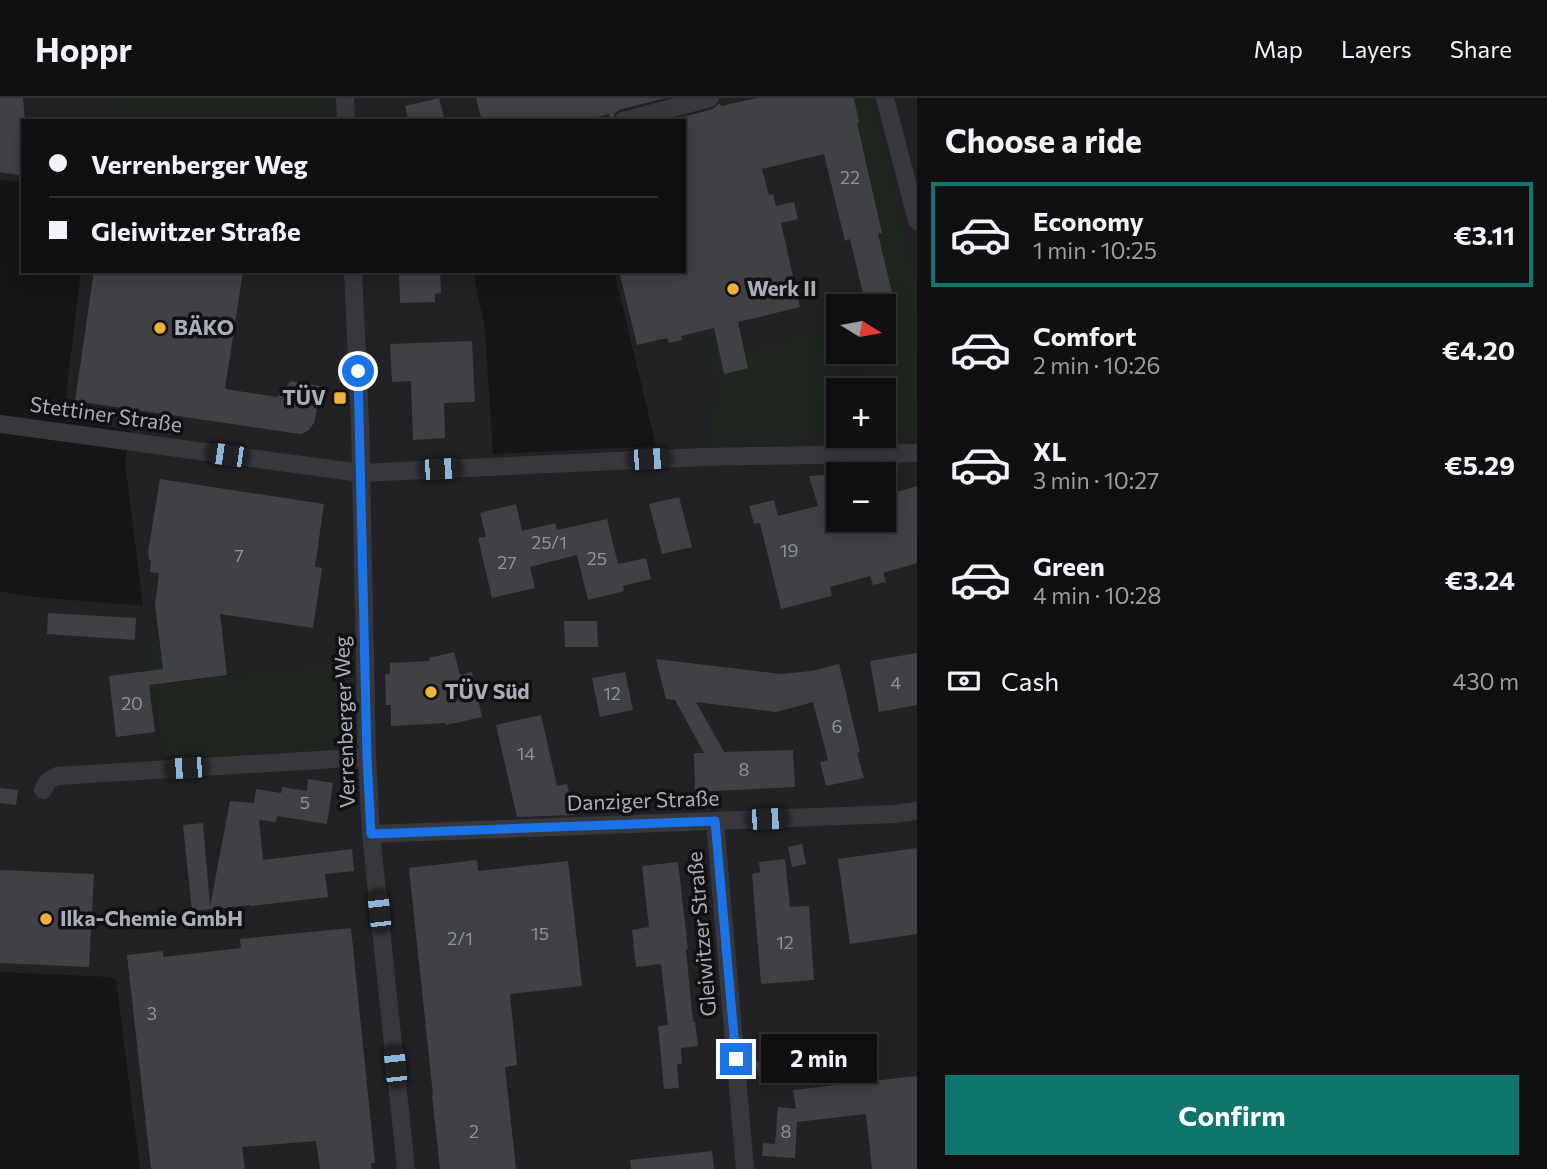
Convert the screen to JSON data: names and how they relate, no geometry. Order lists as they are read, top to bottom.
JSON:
{
  "streets": {
    "street": [
      "Stettiner Straße",
      "Verrenberger Weg",
      "Danziger Straße",
      "Gleiwitzer Straße"
    ]
  },
  "crossings": [
    ["Stettiner Straße", "Verrenberger Weg"],
    ["Verrenberger Weg", "Danziger Straße"],
    ["Danziger Straße", "Gleiwitzer Straße"]
  ],
  "places": {
    "other": [
      "Werk II",
      "BÄKO",
      "TÜV Süd",
      "Ilka-Chemie GmbH"
    ],
    "transit": ["TÜV"]
  },
  "house_numbers": [
    "22",
    "25/1",
    "19",
    "7",
    "25",
    "27",
    "4",
    "12",
    "20",
    "6",
    "14",
    "8",
    "5",
    "15",
    "2/1",
    "12",
    "3",
    "2",
    "8"
  ],
  "north": "right",
  "page": {
    "header": "Hoppr",
    "nav": ["Map", "Layers", "Share"],
    "heading": "Choose a ride",
    "banner": ["Verrenberger Weg", "Gleiwitzer Straße"],
    "list": [
      {
        "name": "Economy",
        "note": "1 min · 10:25",
        "value": "€3.11"
      },
      {
        "name": "Comfort",
        "note": "2 min · 10:26",
        "value": "€4.20"
      },
      {
        "name": "XL",
        "note": "3 min · 10:27",
        "value": "€5.29"
      },
      {
        "name": "Green",
        "note": "4 min · 10:28",
        "value": "€3.24"
      }
    ],
    "map_buttons": ["+", "−"],
    "pay": ["Cash", "430 m"],
    "bubble": "2 min",
    "buttons": "Confirm"
  }
}
